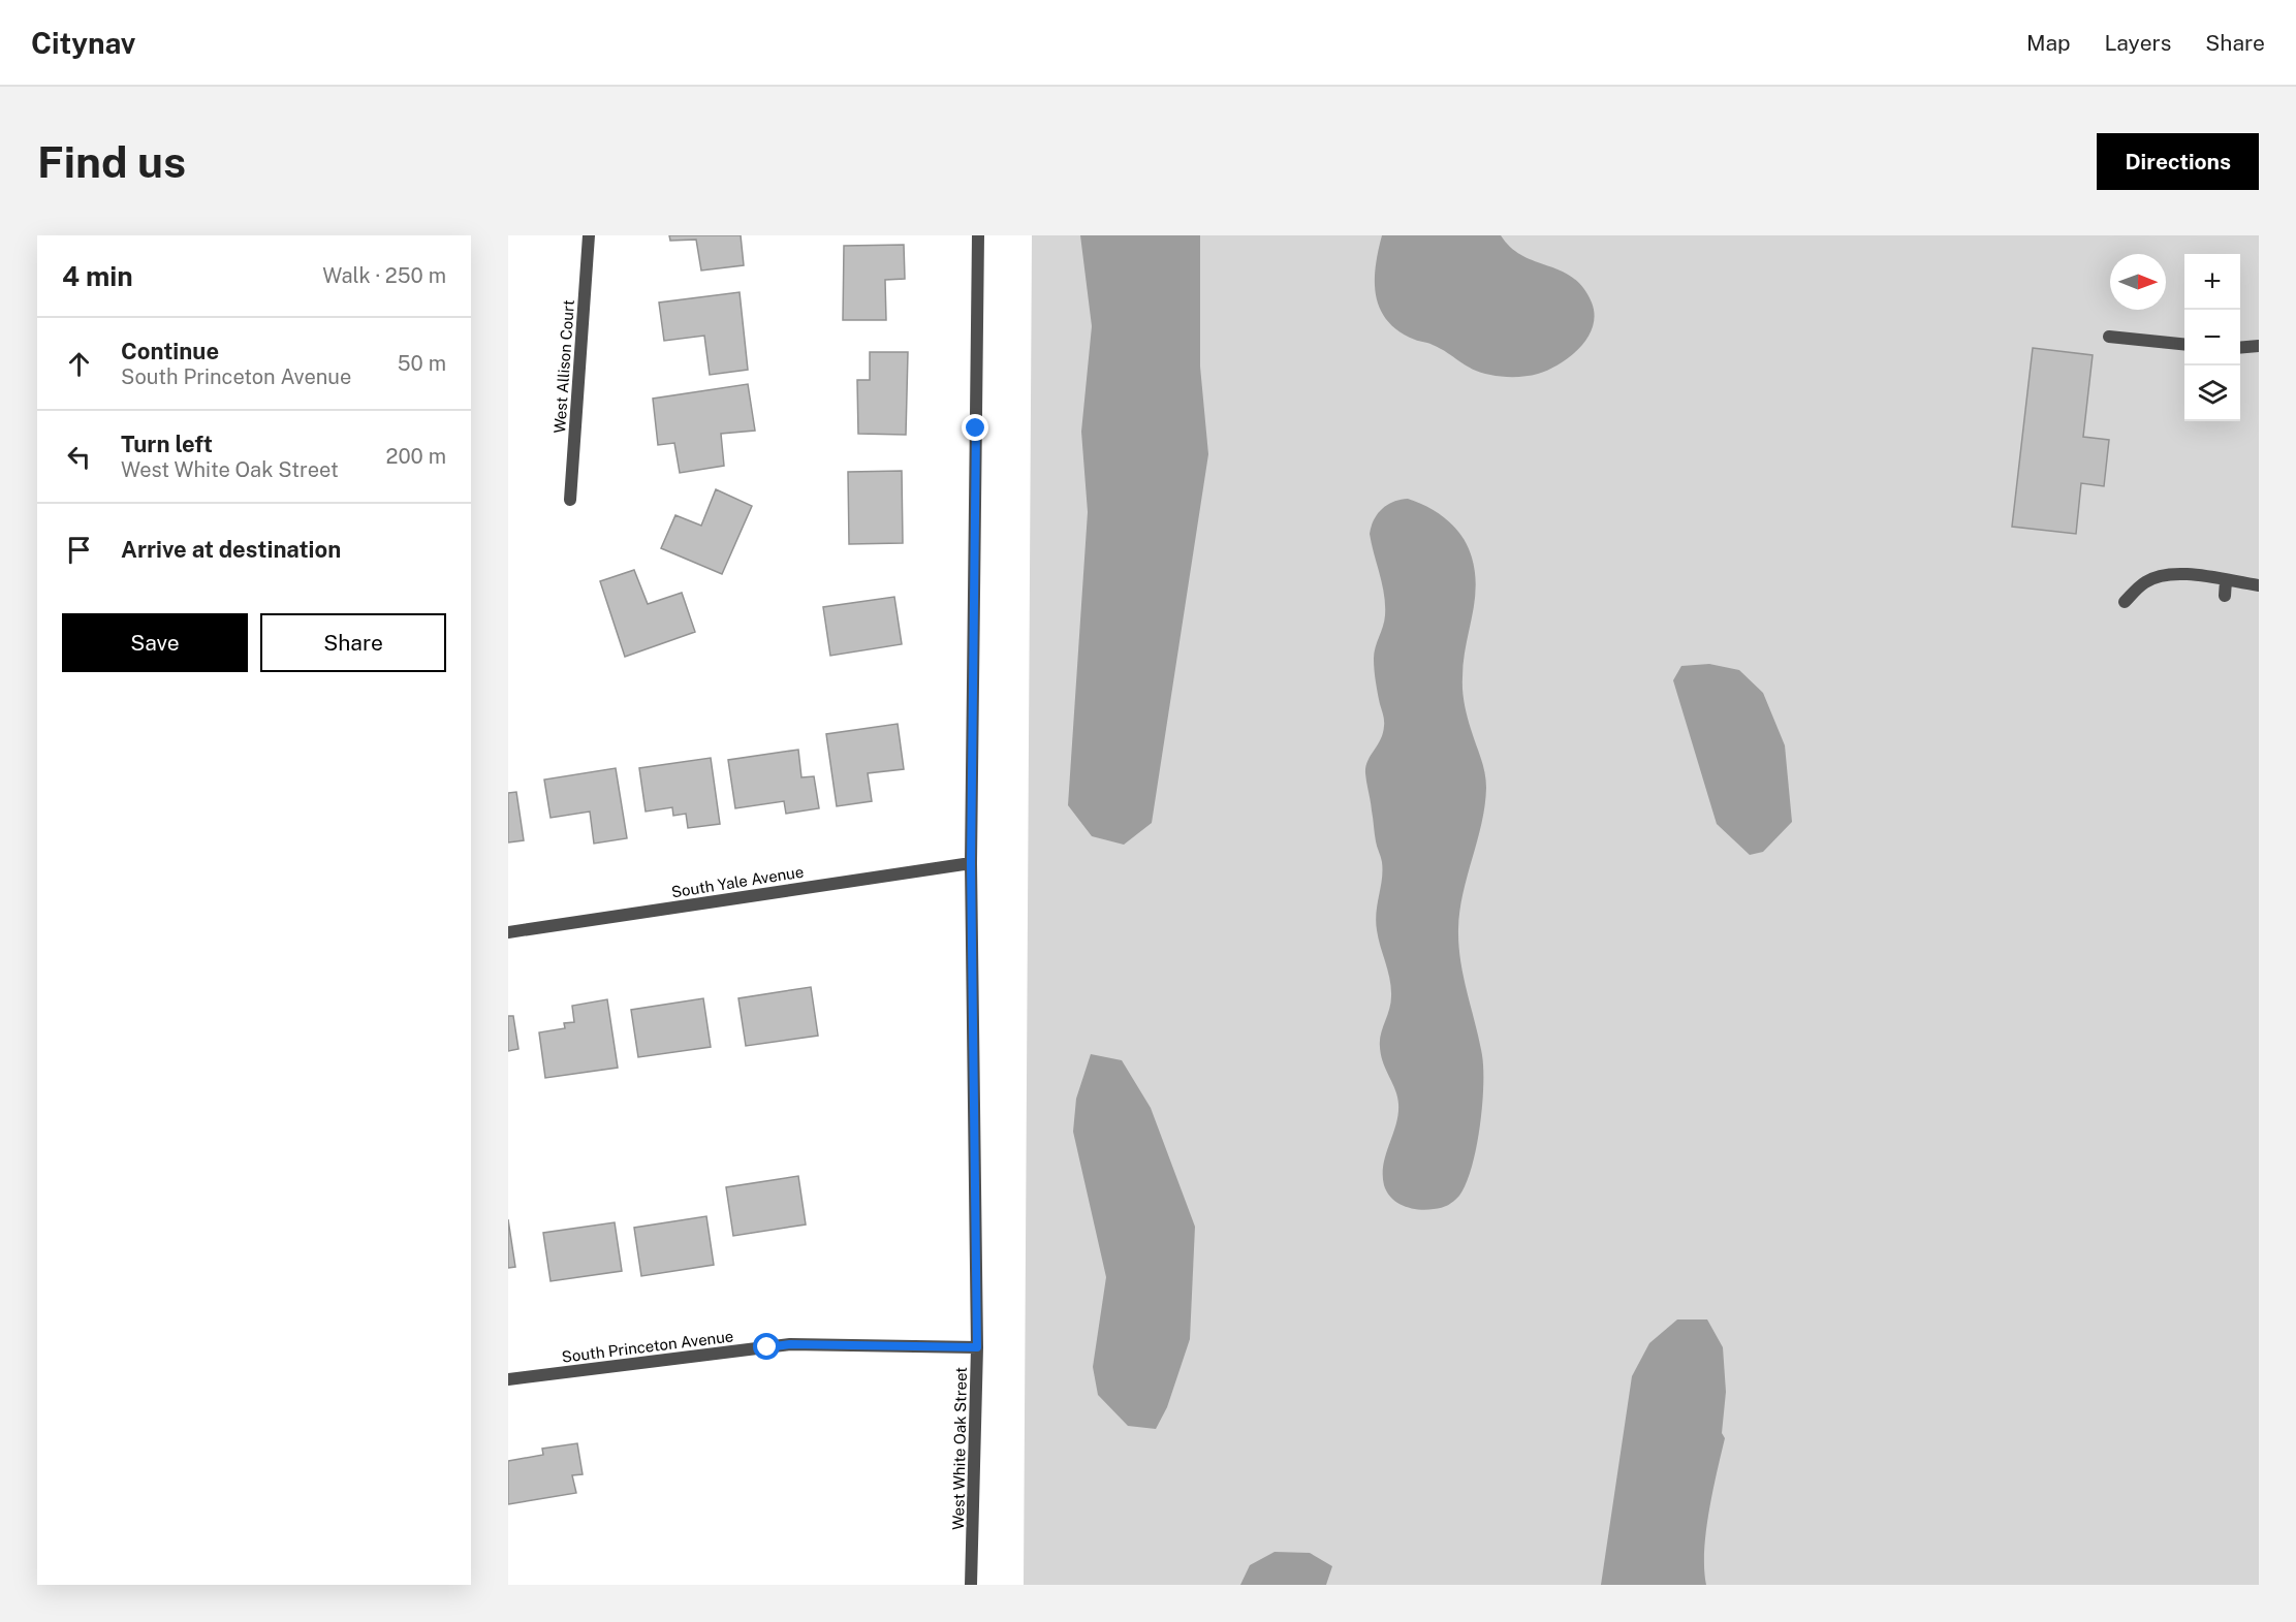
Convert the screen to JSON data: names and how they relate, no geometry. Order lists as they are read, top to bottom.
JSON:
{
  "streets": {
    "street": [
      "West Allison Court",
      "South Yale Avenue",
      "South Princeton Avenue",
      "West White Oak Street"
    ]
  },
  "crossings": [
    ["South Yale Avenue", "West White Oak Street"],
    ["South Princeton Avenue", "West White Oak Street"]
  ],
  "north": "right",
  "page": {
    "header": "Citynav",
    "nav": ["Map", "Layers", "Share"],
    "buttons": [
      "Directions",
      ["Save", "Share"]
    ],
    "title": "Find us",
    "heading": ["4 min", "Walk · 250 m"],
    "map_buttons": ["+", "−"],
    "list": [
      ["Continue", "South Princeton Avenue", "50 m"],
      ["Turn left", "West White Oak Street", "200 m"],
      "Arrive at destination"
    ]
  }
}
